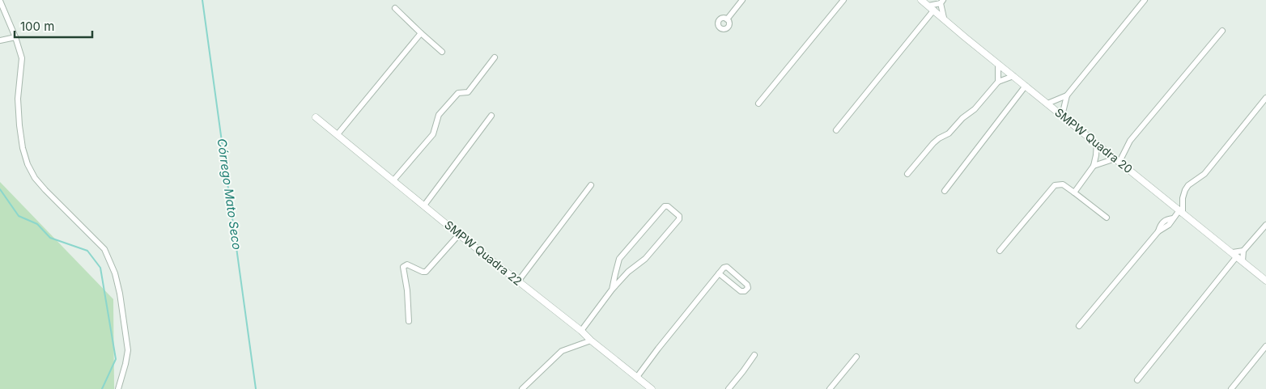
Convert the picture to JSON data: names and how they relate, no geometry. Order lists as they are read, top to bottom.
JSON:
{
  "streets": {
    "street": ["SMPW Quadra 20", "SMPW Quadra 22"]
  },
  "water": ["Córrego Mato Seco"],
  "scale_bar": "100 m"
}
